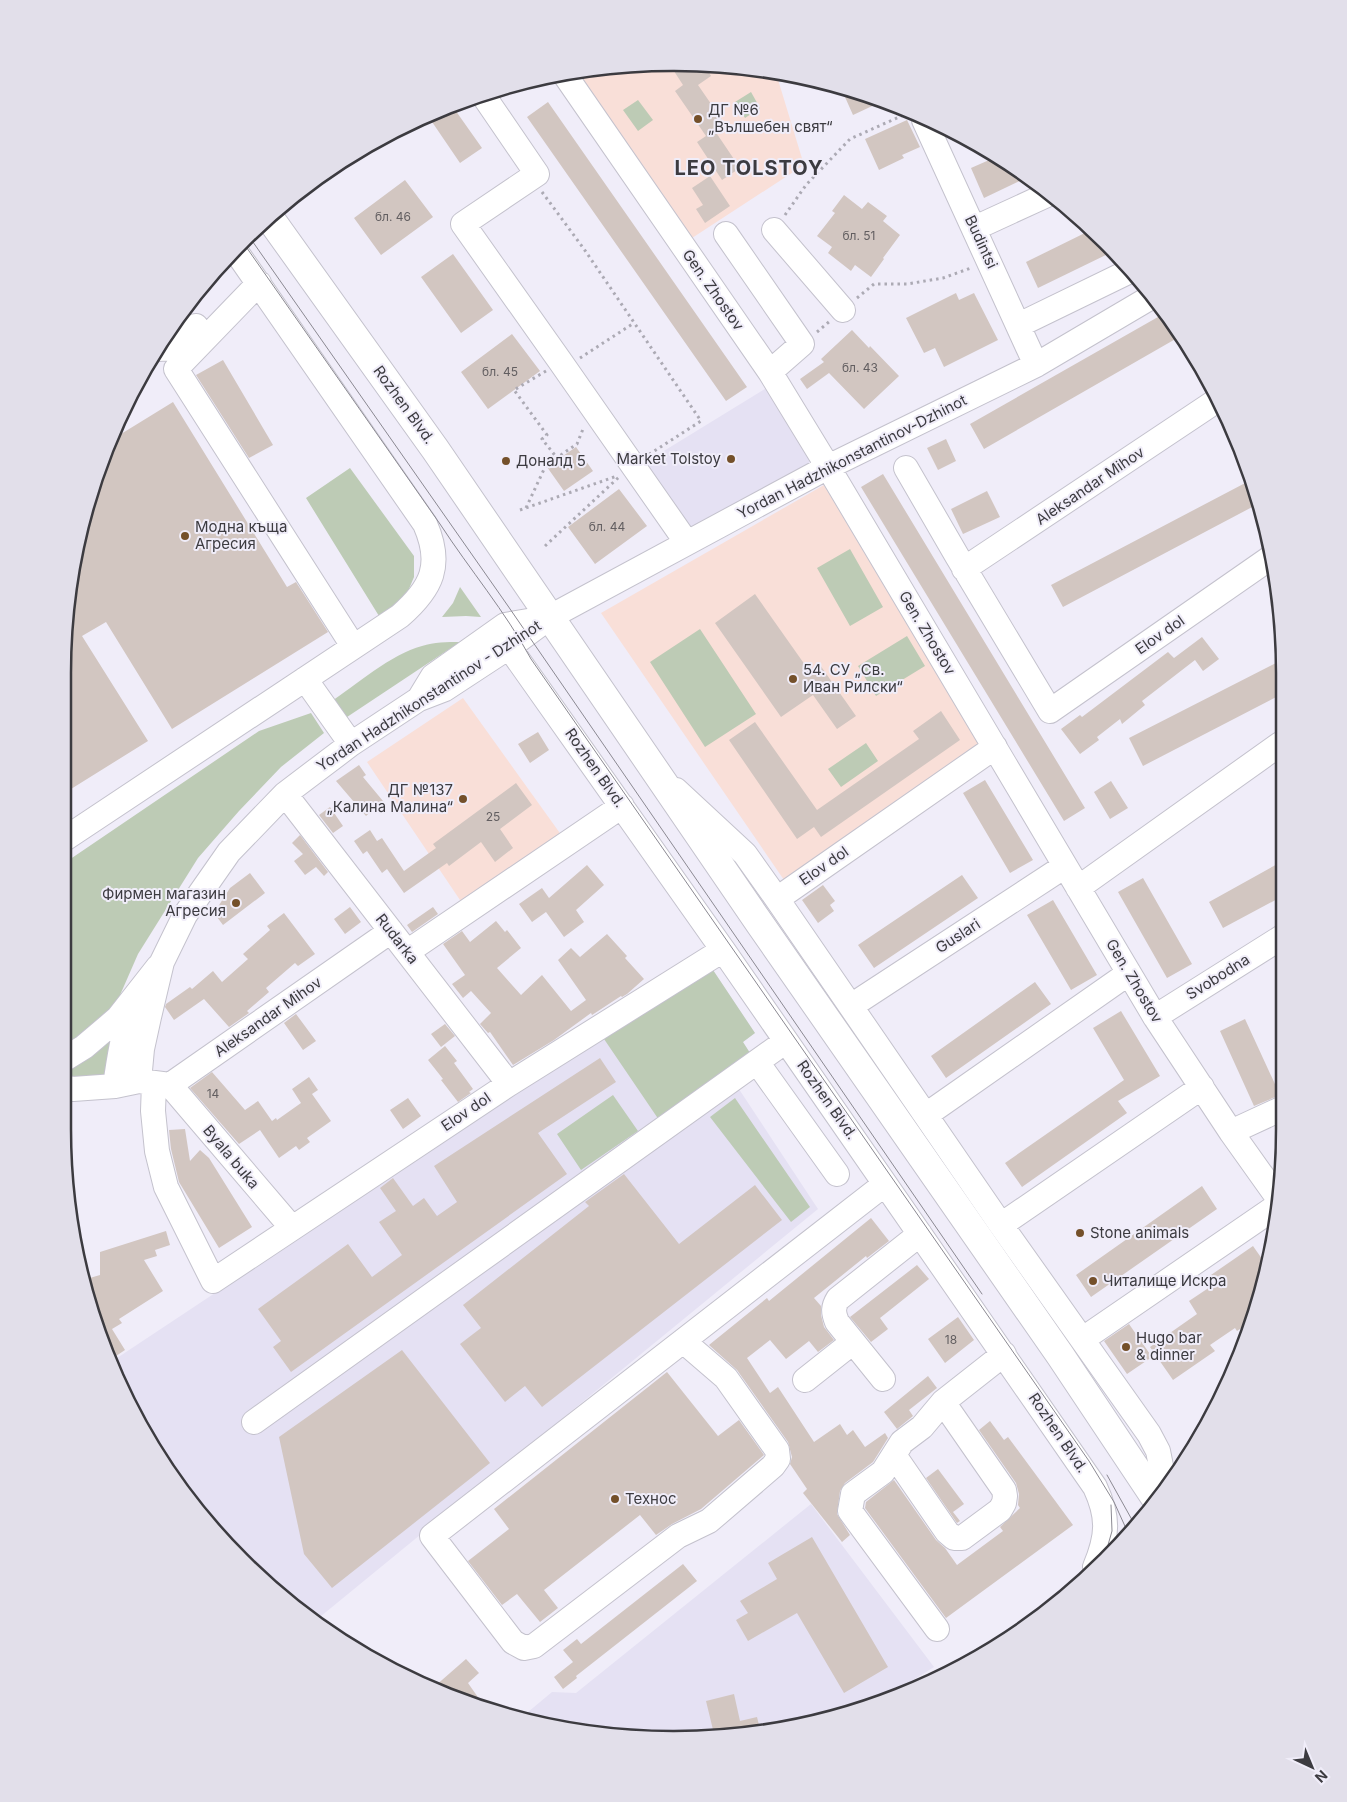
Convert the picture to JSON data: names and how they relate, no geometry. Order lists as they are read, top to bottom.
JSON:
{
  "streets": {
    "main road": ["Rozhen Blvd."],
    "street": [
      "Budintsi",
      "Gen. Zhostov",
      "Yordan Hadzhikonstantinov-Dzhinot",
      "Aleksandar Mihov",
      "Elov dol",
      "Yordan Hadzhikonstantinov - Dzhinot",
      "Guslari",
      "Rudarka",
      "Svobodna",
      "Byala buka"
    ]
  },
  "crossings": [
    ["Budintsi", "Yordan Hadzhikonstantinov-Dzhinot"],
    ["Gen. Zhostov", "Yordan Hadzhikonstantinov-Dzhinot"],
    ["Gen. Zhostov", "Elov dol"],
    ["Gen. Zhostov", "Guslari"],
    ["Gen. Zhostov", "Svobodna"],
    ["Rozhen Blvd.", "Yordan Hadzhikonstantinov-Dzhinot"],
    ["Rozhen Blvd.", "Elov dol"],
    ["Rozhen Blvd.", "Yordan Hadzhikonstantinov - Dzhinot"],
    ["Rozhen Blvd.", "Guslari"],
    ["Yordan Hadzhikonstantinov-Dzhinot", "Yordan Hadzhikonstantinov - Dzhinot"],
    ["Aleksandar Mihov", "Elov dol"],
    ["Aleksandar Mihov", "Yordan Hadzhikonstantinov - Dzhinot"],
    ["Aleksandar Mihov", "Rudarka"],
    ["Aleksandar Mihov", "Byala buka"],
    ["Elov dol", "Yordan Hadzhikonstantinov - Dzhinot"],
    ["Elov dol", "Rudarka"],
    ["Elov dol", "Byala buka"],
    ["Yordan Hadzhikonstantinov - Dzhinot", "Rudarka"],
    ["Yordan Hadzhikonstantinov - Dzhinot", "Byala buka"]
  ],
  "districts": ["LEO TOLSTOY"],
  "places": [
    "ДГ №6 „Вълшебен свят“",
    "Market Tolstoy",
    "Доналд 5",
    "Модна къща Агресия",
    "54. СУ „Св. Иван Рилски“",
    "ДГ №137 „Калина Малина“",
    "Фирмен магазин Агресия",
    "Stone animals",
    "Читалище Искра",
    "Hugo bar & dinner",
    "Технос"
  ],
  "house_numbers": [
    "бл. 46",
    "бл. 51",
    "бл. 43",
    "бл. 45",
    "бл. 44",
    "25",
    "14",
    "18"
  ],
  "north": "bottom right"
}
